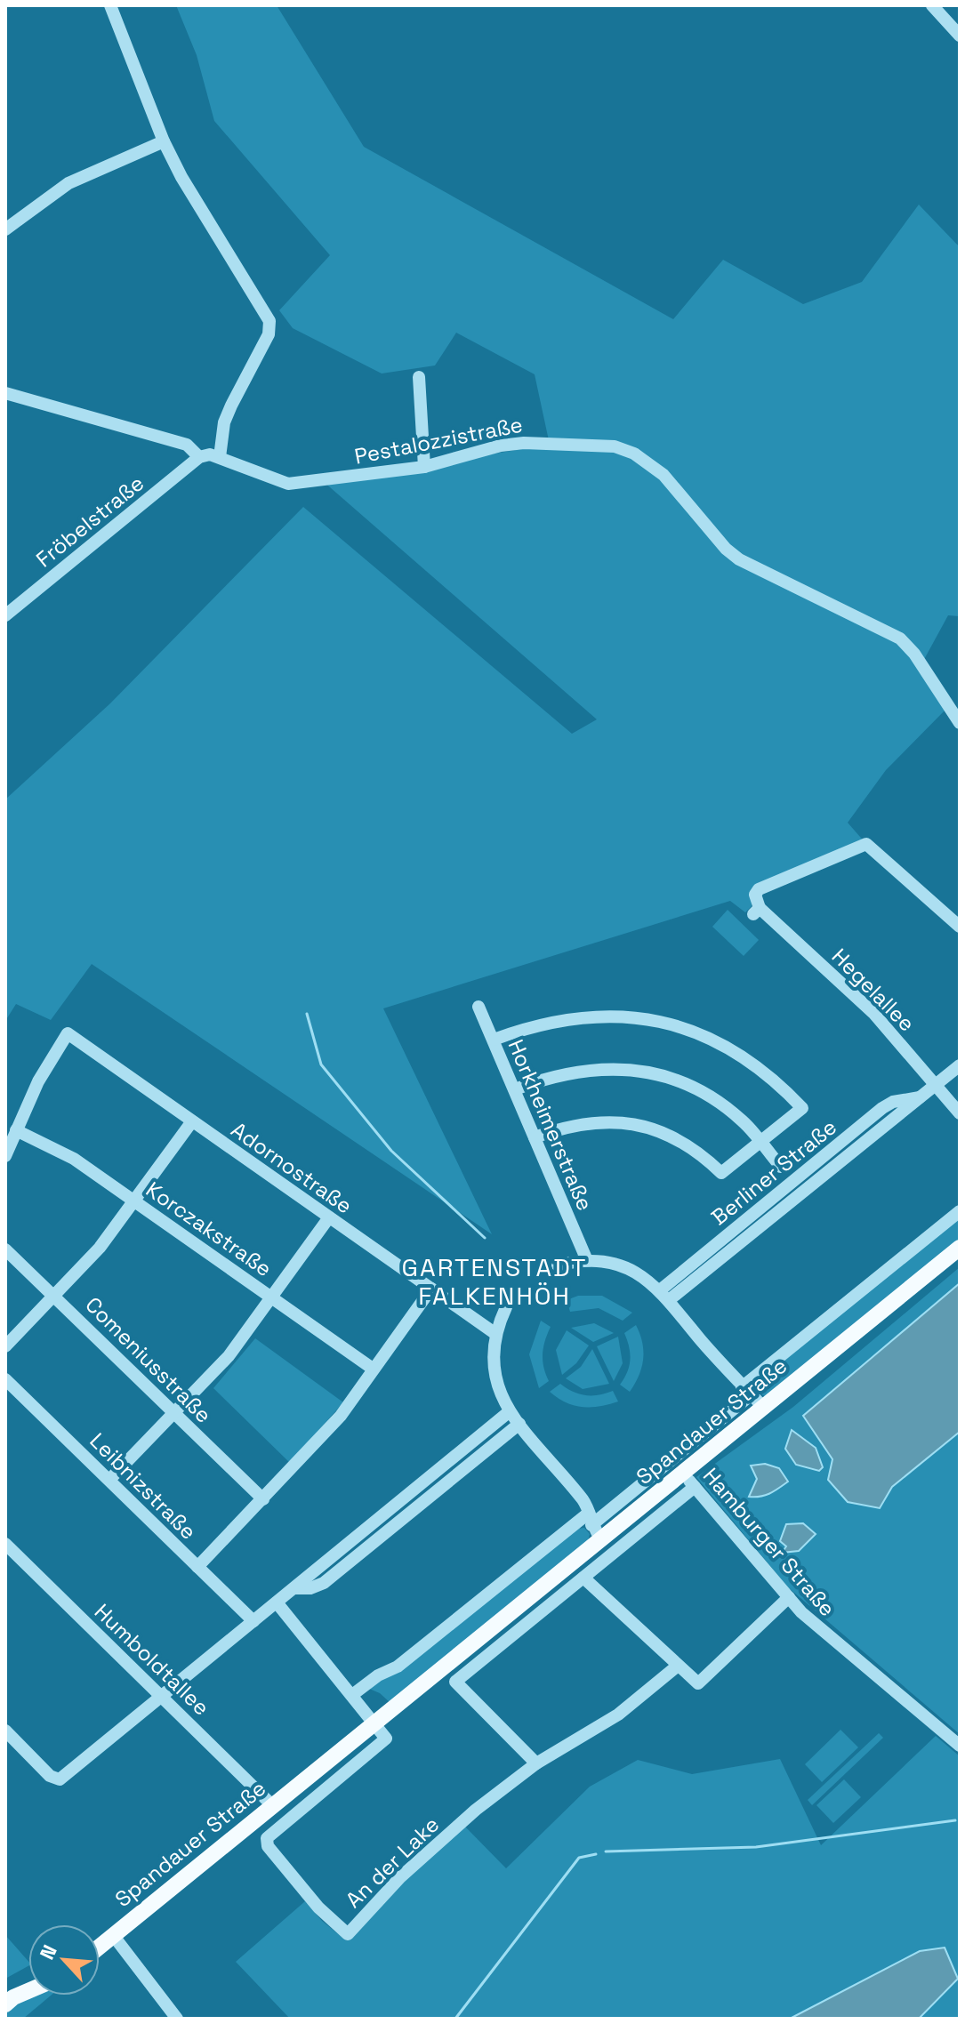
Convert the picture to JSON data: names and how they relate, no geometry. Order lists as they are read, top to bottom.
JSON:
{
  "streets": {
    "main road": ["Spandauer Straße"],
    "street": [
      "Pestalozzistraße",
      "Fröbelstraße",
      "Hegelallee",
      "Horkheimerstraße",
      "Adornostraße",
      "Berliner Straße",
      "Korczakstraße",
      "Comeniusstraße",
      "Leibnizstraße",
      "Hamburger Straße",
      "Humboldtallee",
      "An der Lake"
    ]
  },
  "crossings": [
    ["Pestalozzistraße", "Fröbelstraße"],
    ["Hegelallee", "Berliner Straße"],
    ["Adornostraße", "Korczakstraße"],
    ["Spandauer Straße", "Hamburger Straße"],
    ["Spandauer Straße", "Humboldtallee"],
    ["Spandauer Straße", "An der Lake"]
  ],
  "districts": ["GARTENSTADT FALKENHÖH"],
  "north": "top left"
}
